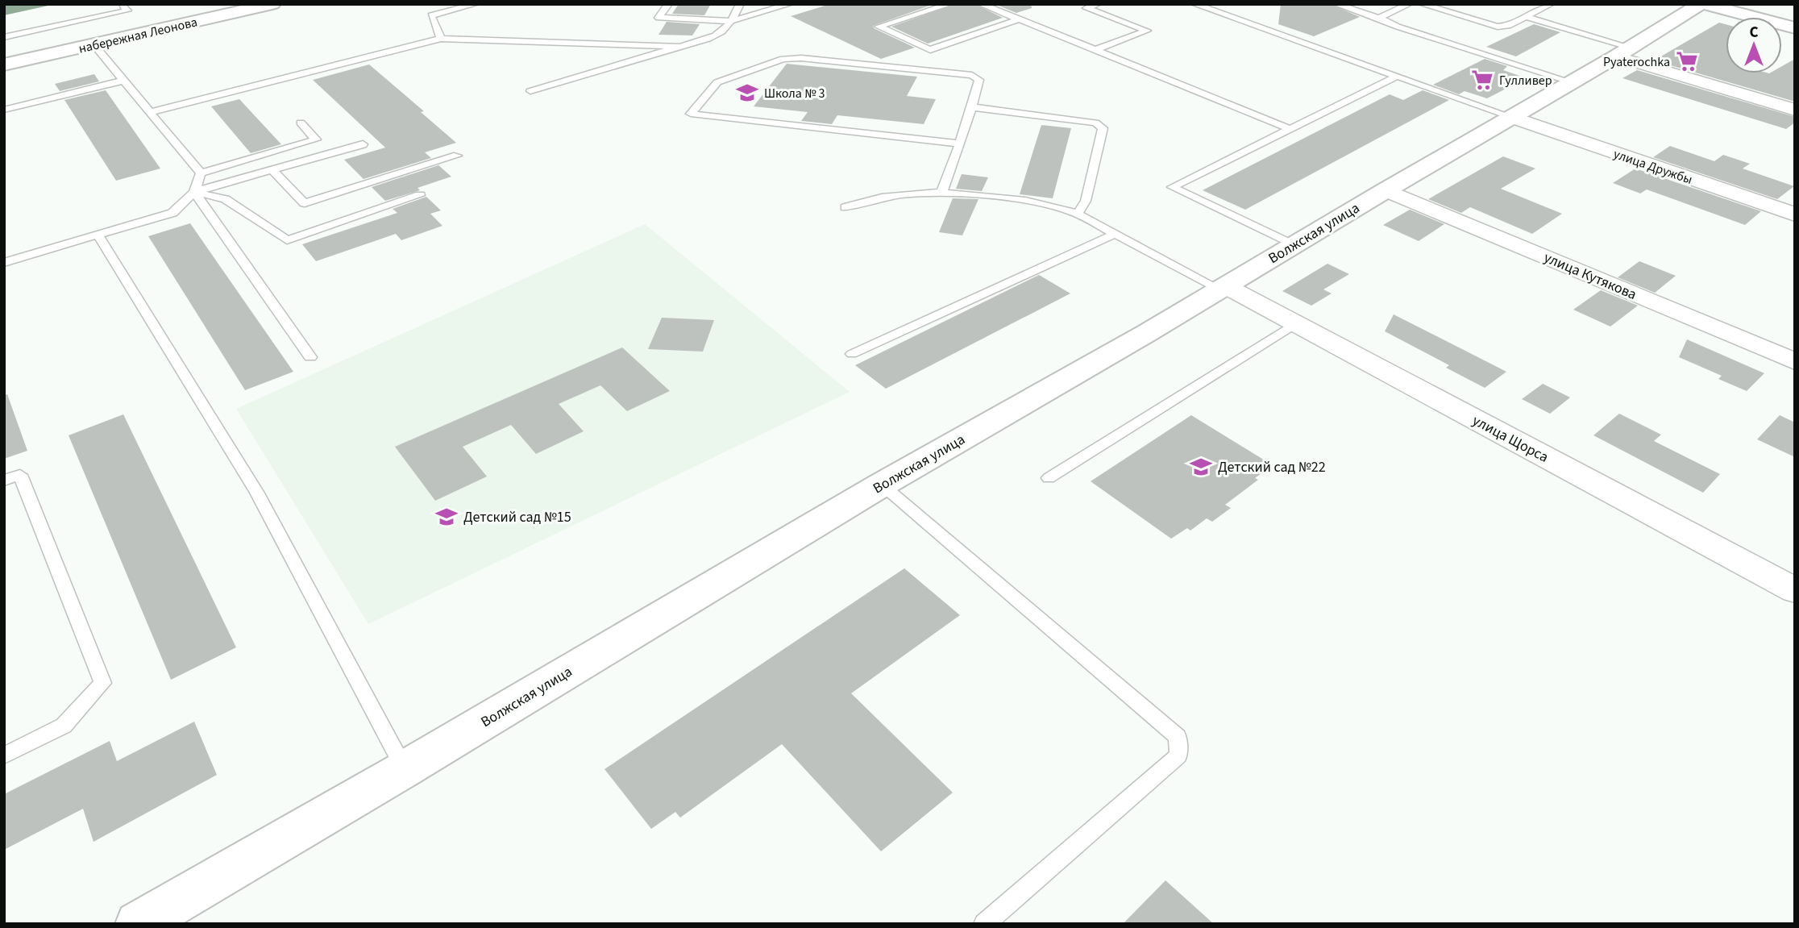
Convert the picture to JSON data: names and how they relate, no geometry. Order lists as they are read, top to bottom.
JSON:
{
  "streets": {
    "street": [
      "набережная Леонова",
      "улица Дружбы",
      "Волжская улица",
      "улица Кутякова",
      "улица Щорса"
    ]
  },
  "crossings": [
    ["улица Дружбы", "Волжская улица"],
    ["Волжская улица", "улица Кутякова"],
    ["Волжская улица", "улица Щорса"]
  ],
  "places": {
    "supermarket": ["Pyaterochka", "Гулливер"],
    "school or university": ["Школа № 3", "Детский сад №22", "Детский сад №15"]
  },
  "north": "top"
}
